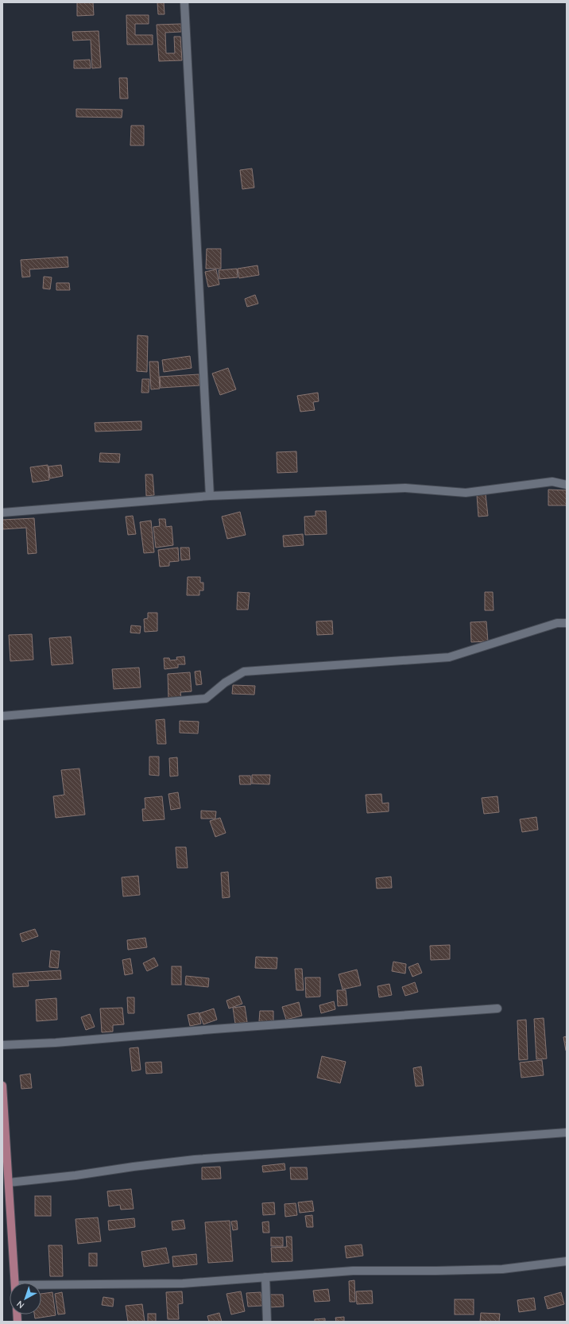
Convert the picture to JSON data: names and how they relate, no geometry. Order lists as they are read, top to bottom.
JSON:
{
  "north": "bottom left"
}
